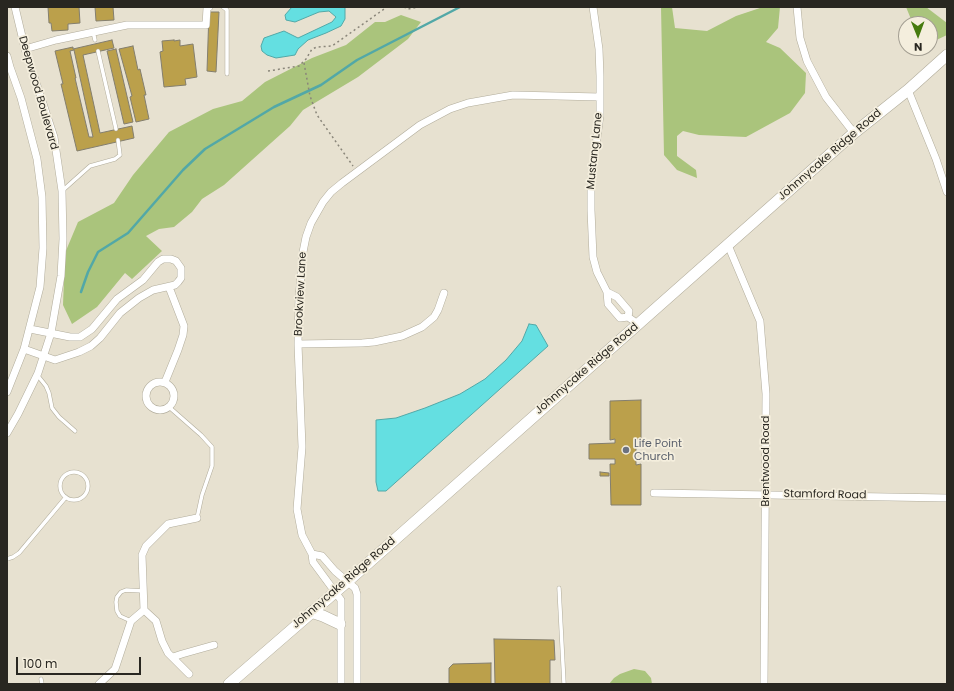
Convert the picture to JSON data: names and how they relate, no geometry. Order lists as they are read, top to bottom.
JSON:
{
  "streets": {
    "main road": ["Johnnycake Ridge Road"],
    "street": [
      "Deepwood Boulevard",
      "Mustang Lane",
      "Brookview Lane",
      "Brentwood Road",
      "Stamford Road"
    ]
  },
  "crossings": [
    ["Mustang Lane", "Johnnycake Ridge Road"],
    ["Mustang Lane", "Brookview Lane"],
    ["Johnnycake Ridge Road", "Brookview Lane"],
    ["Johnnycake Ridge Road", "Brentwood Road"],
    ["Brentwood Road", "Stamford Road"]
  ],
  "places": ["Life Point Church"],
  "scale_bar": "100 m",
  "north": "bottom"
}
